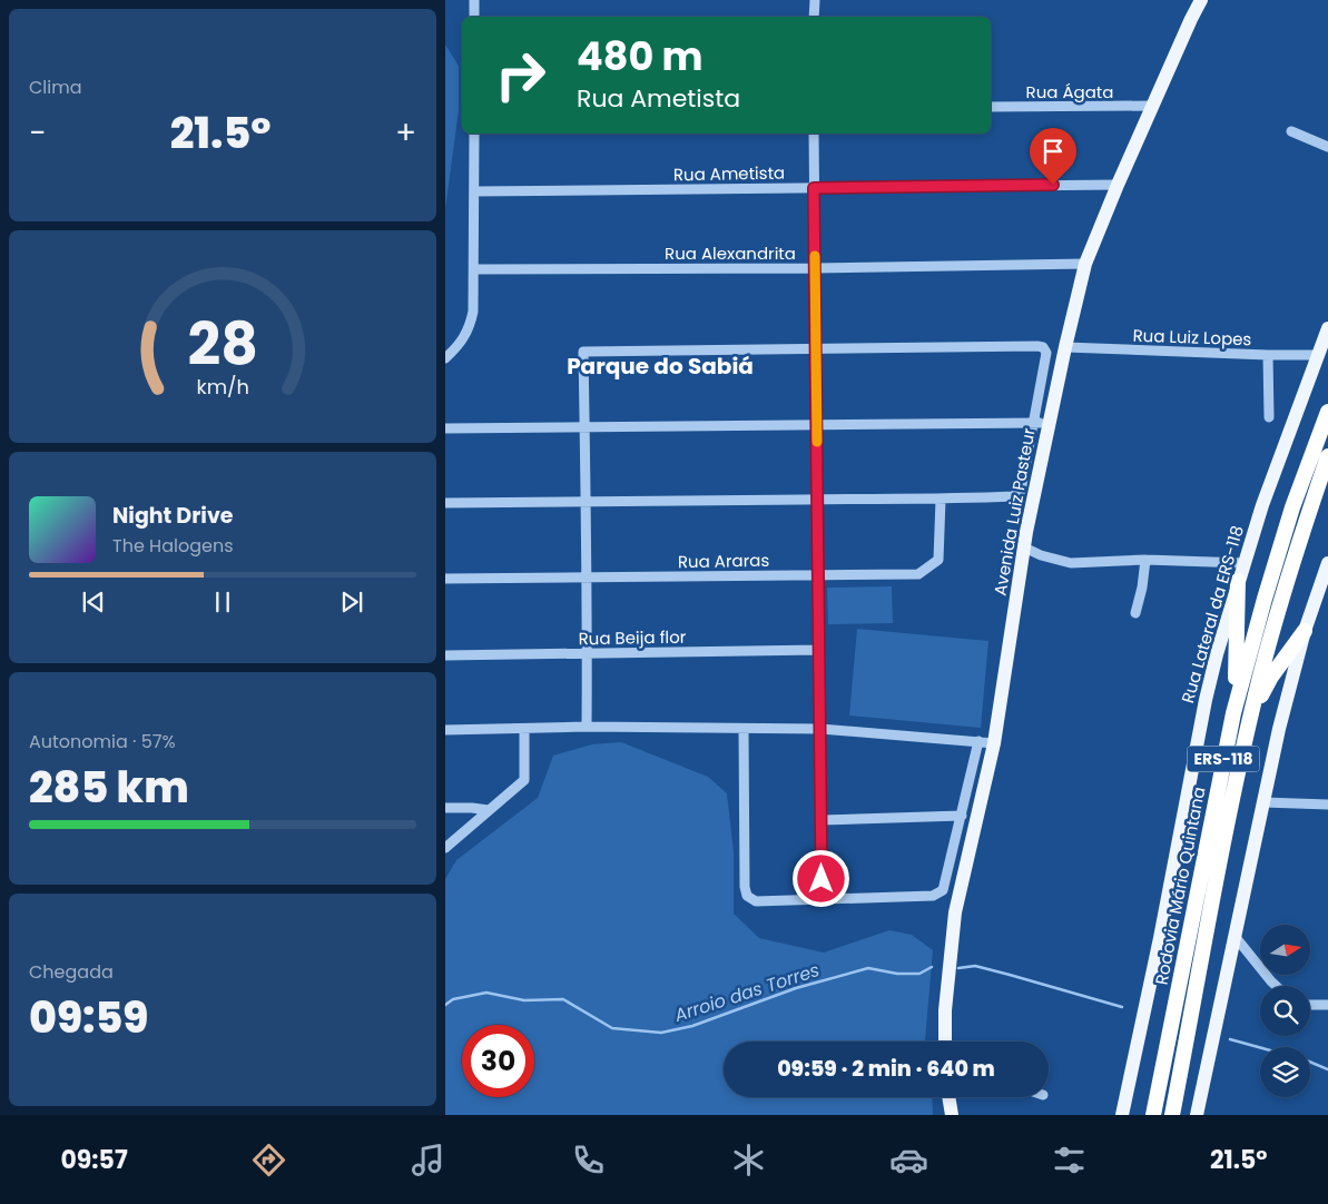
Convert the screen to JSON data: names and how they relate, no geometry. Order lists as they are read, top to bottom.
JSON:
{
  "streets": {
    "highway": ["ERS-118", "Rodovia Mário Quintana"],
    "main road": ["Avenida Luiz Pasteur", "Rua Lateral da ERS-118"],
    "street": [
      "Rua Ágata",
      "Rua Ametista",
      "Rua Alexandrita",
      "Rua Luiz Lopes",
      "Rua Araras",
      "Rua Beija flor"
    ]
  },
  "crossings": [
    ["Rua Ágata", "Avenida Luiz Pasteur"],
    ["Rua Ametista", "Avenida Luiz Pasteur"],
    ["Rua Alexandrita", "Avenida Luiz Pasteur"],
    ["Rua Luiz Lopes", "Avenida Luiz Pasteur"],
    ["Rua Luiz Lopes", "Rua Lateral da ERS-118"]
  ],
  "districts": ["Parque do Sabiá"],
  "water": ["Arroio das Torres"],
  "north": "right",
  "page": {
    "tile": [
      "Clima",
      ["Autonomia · 57%", "285 km"],
      ["Chegada", "09:59"]
    ],
    "turn": ["480 m", "Rua Ametista"],
    "heat": ["−", "21.5°", "+"],
    "song": ["Night Drive", "The Halogens"],
    "limit": "30",
    "trip": "09:59 · 2 min · 640 m",
    "tabs": ["09:57", "21.5°"],
    "gauge": ["28", "km/h"]
  }
}
